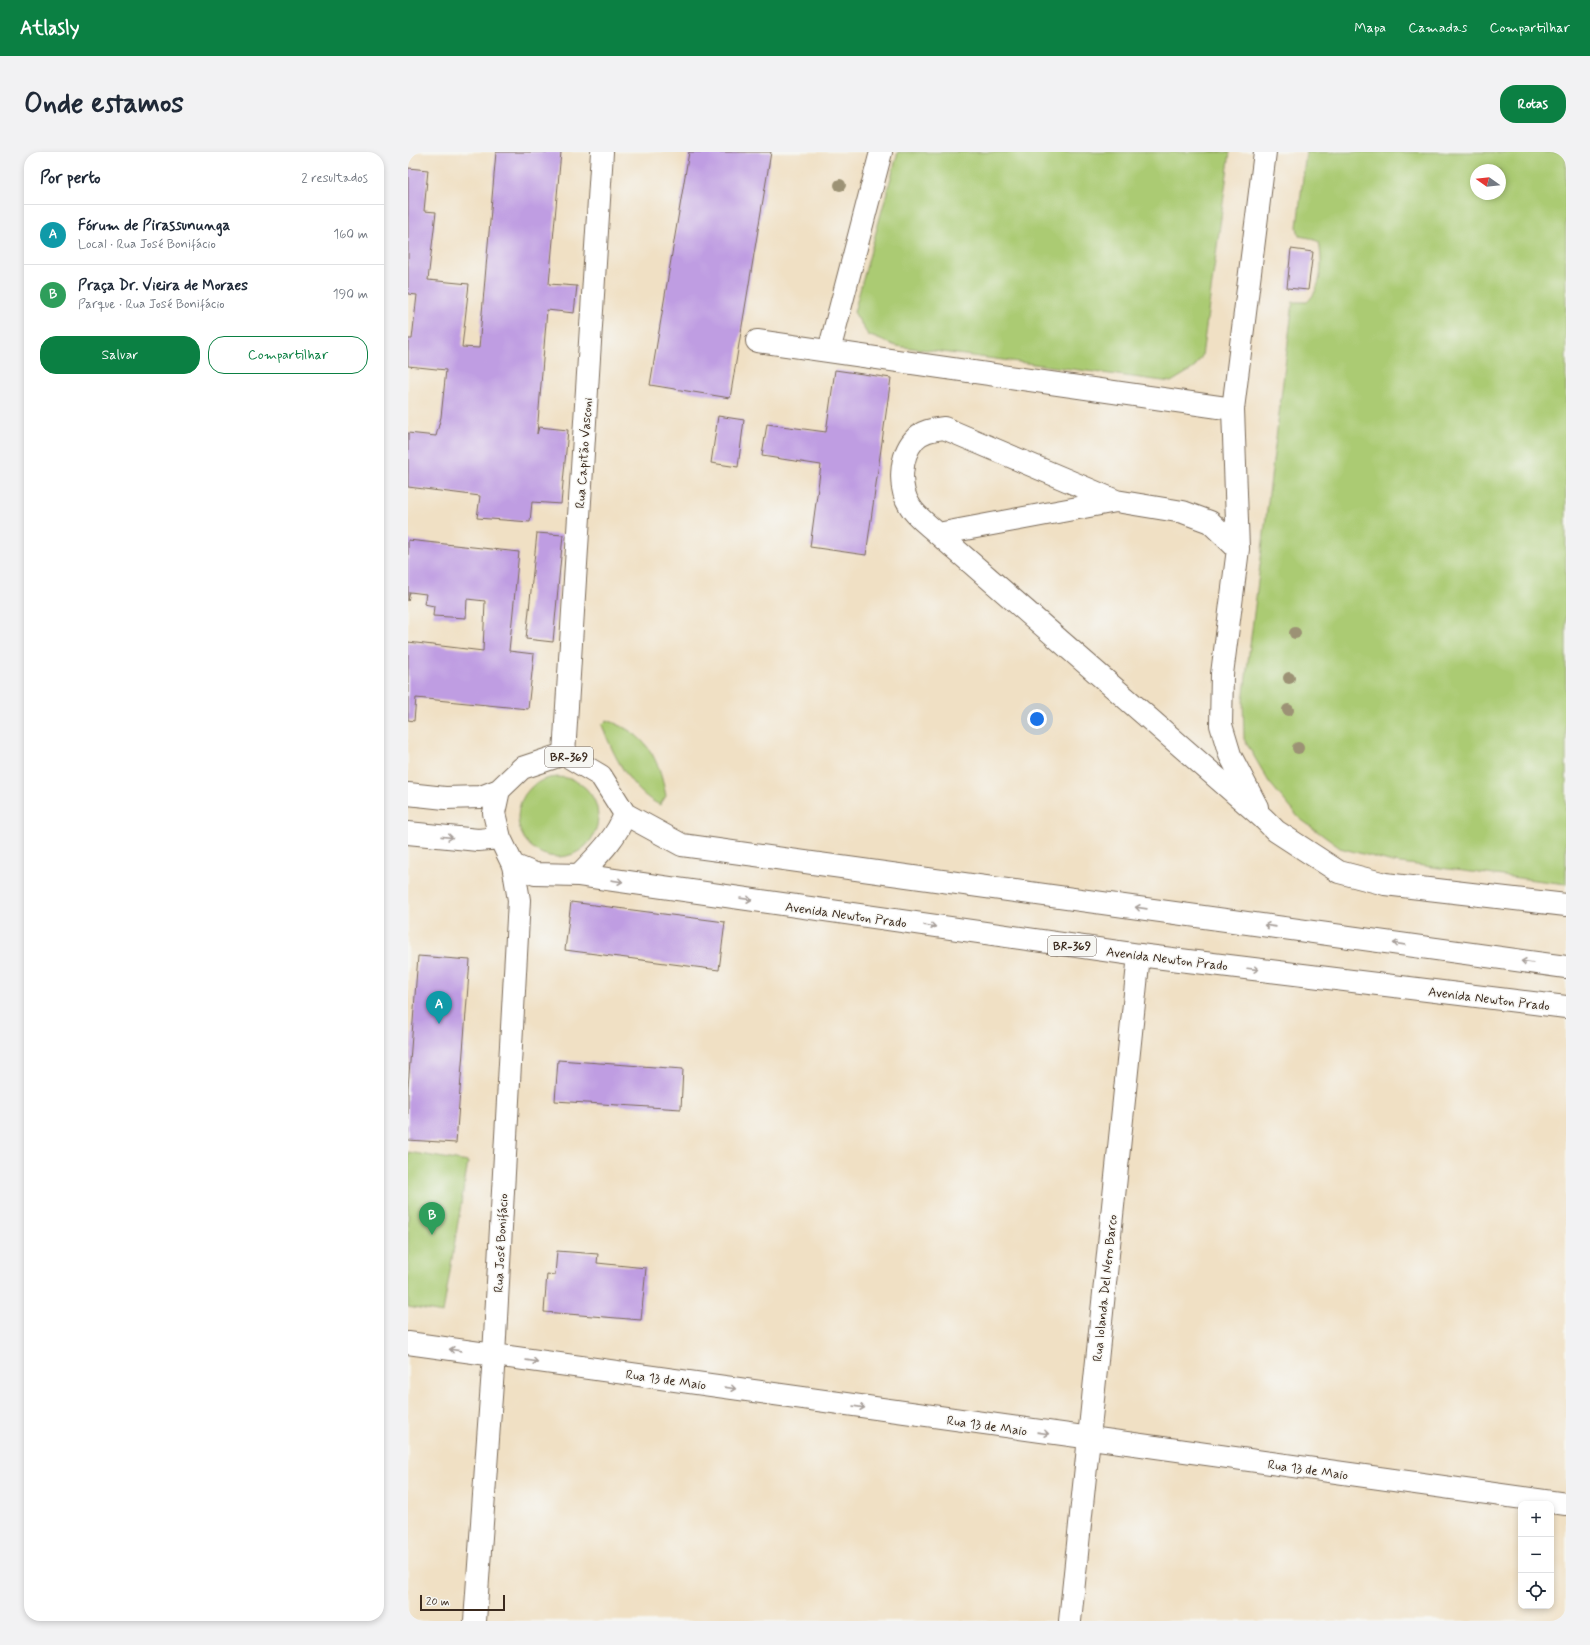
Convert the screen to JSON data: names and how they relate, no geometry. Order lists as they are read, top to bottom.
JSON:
{
  "streets": {
    "street": [
      "Rua Capitão Vasconi",
      "BR-369",
      "Avenida Newton Prado",
      "Rua José Bonifácio",
      "Rua Iolanda Del Nero Barco",
      "Rua 13 de Maio"
    ]
  },
  "crossings": [
    ["Rua Capitão Vasconi", "BR-369"],
    ["Rua Capitão Vasconi", "Avenida Newton Prado"],
    ["Rua Capitão Vasconi", "Rua José Bonifácio"],
    ["BR-369", "Avenida Newton Prado"],
    ["BR-369", "Rua José Bonifácio"],
    ["Avenida Newton Prado", "Rua José Bonifácio"],
    ["Avenida Newton Prado", "Rua Iolanda Del Nero Barco"],
    ["Rua José Bonifácio", "Rua 13 de Maio"],
    ["Rua Iolanda Del Nero Barco", "Rua 13 de Maio"]
  ],
  "scale_bar": "20 m",
  "north": "left",
  "page": {
    "header": "Atlasly",
    "nav": ["Mapa", "Camadas", "Compartilhar"],
    "buttons": [
      "Rotas",
      ["Salvar", "Compartilhar"]
    ],
    "title": "Onde estamos",
    "heading": ["Por perto", "2 resultados"],
    "list": [
      {
        "mark": "A",
        "name": "Fórum de Pirassununga",
        "note": "Local · Rua José Bonifácio",
        "value": "160 m"
      },
      {
        "mark": "B",
        "name": "Praça Dr. Vieira de Moraes",
        "note": "Parque · Rua José Bonifácio",
        "value": "190 m"
      }
    ],
    "pins": ["A", "B"],
    "map_buttons": ["+", "−"],
    "scale": "20 m"
  }
}
